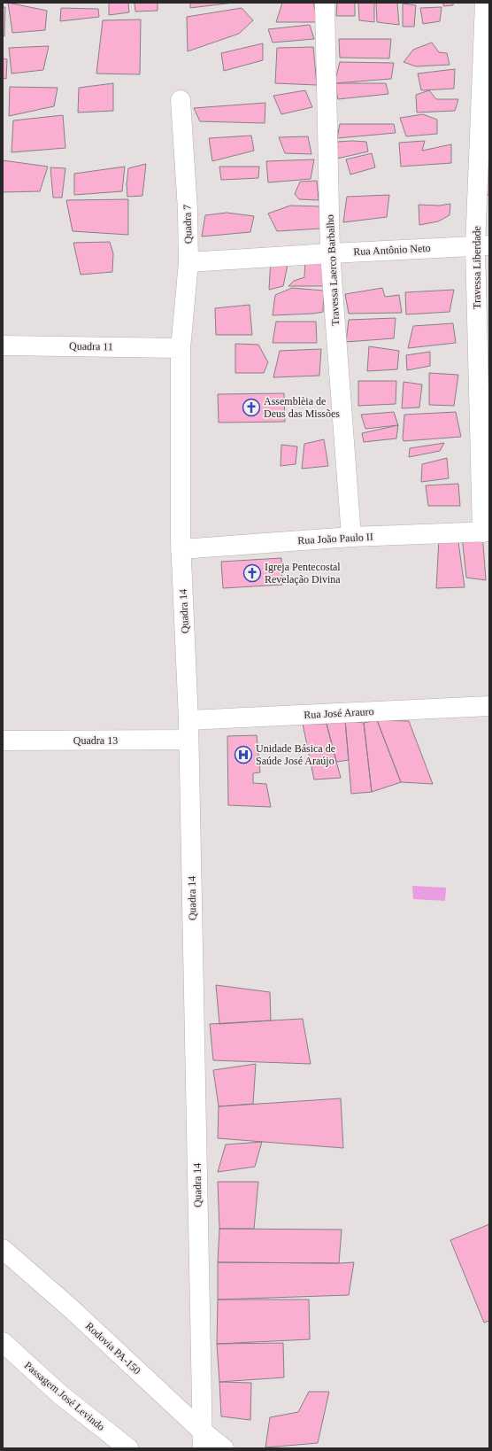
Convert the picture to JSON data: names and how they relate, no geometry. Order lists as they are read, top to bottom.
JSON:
{
  "streets": {
    "street": [
      "Quadra 7",
      "Rua Antônio Neto",
      "Travessa Liberdade",
      "Travessa Laerco Barbalho",
      "Quadra 11",
      "Rua João Paulo II",
      "Quadra 14",
      "Rua José Arauro",
      "Quadra 13",
      "Rodovia PA-150",
      "Passagem José Levindo"
    ]
  },
  "crossings": [
    ["Quadra 7", "Rua Antônio Neto"],
    ["Quadra 7", "Quadra 11"],
    ["Quadra 7", "Quadra 14"],
    ["Rua Antônio Neto", "Travessa Liberdade"],
    ["Rua Antônio Neto", "Travessa Laerco Barbalho"],
    ["Travessa Liberdade", "Rua João Paulo II"],
    ["Travessa Laerco Barbalho", "Rua João Paulo II"],
    ["Quadra 11", "Quadra 14"],
    ["Rua João Paulo II", "Quadra 14"],
    ["Quadra 14", "Rua José Arauro"],
    ["Quadra 14", "Quadra 13"],
    ["Quadra 14", "Rodovia PA-150"]
  ],
  "places": {
    "church": ["Assemblèia de Deus das Missões", "Igreja Pentecostal Revelação Divina"],
    "hospital": ["Unidade Básica de Saúde José Araújo"]
  }
}
